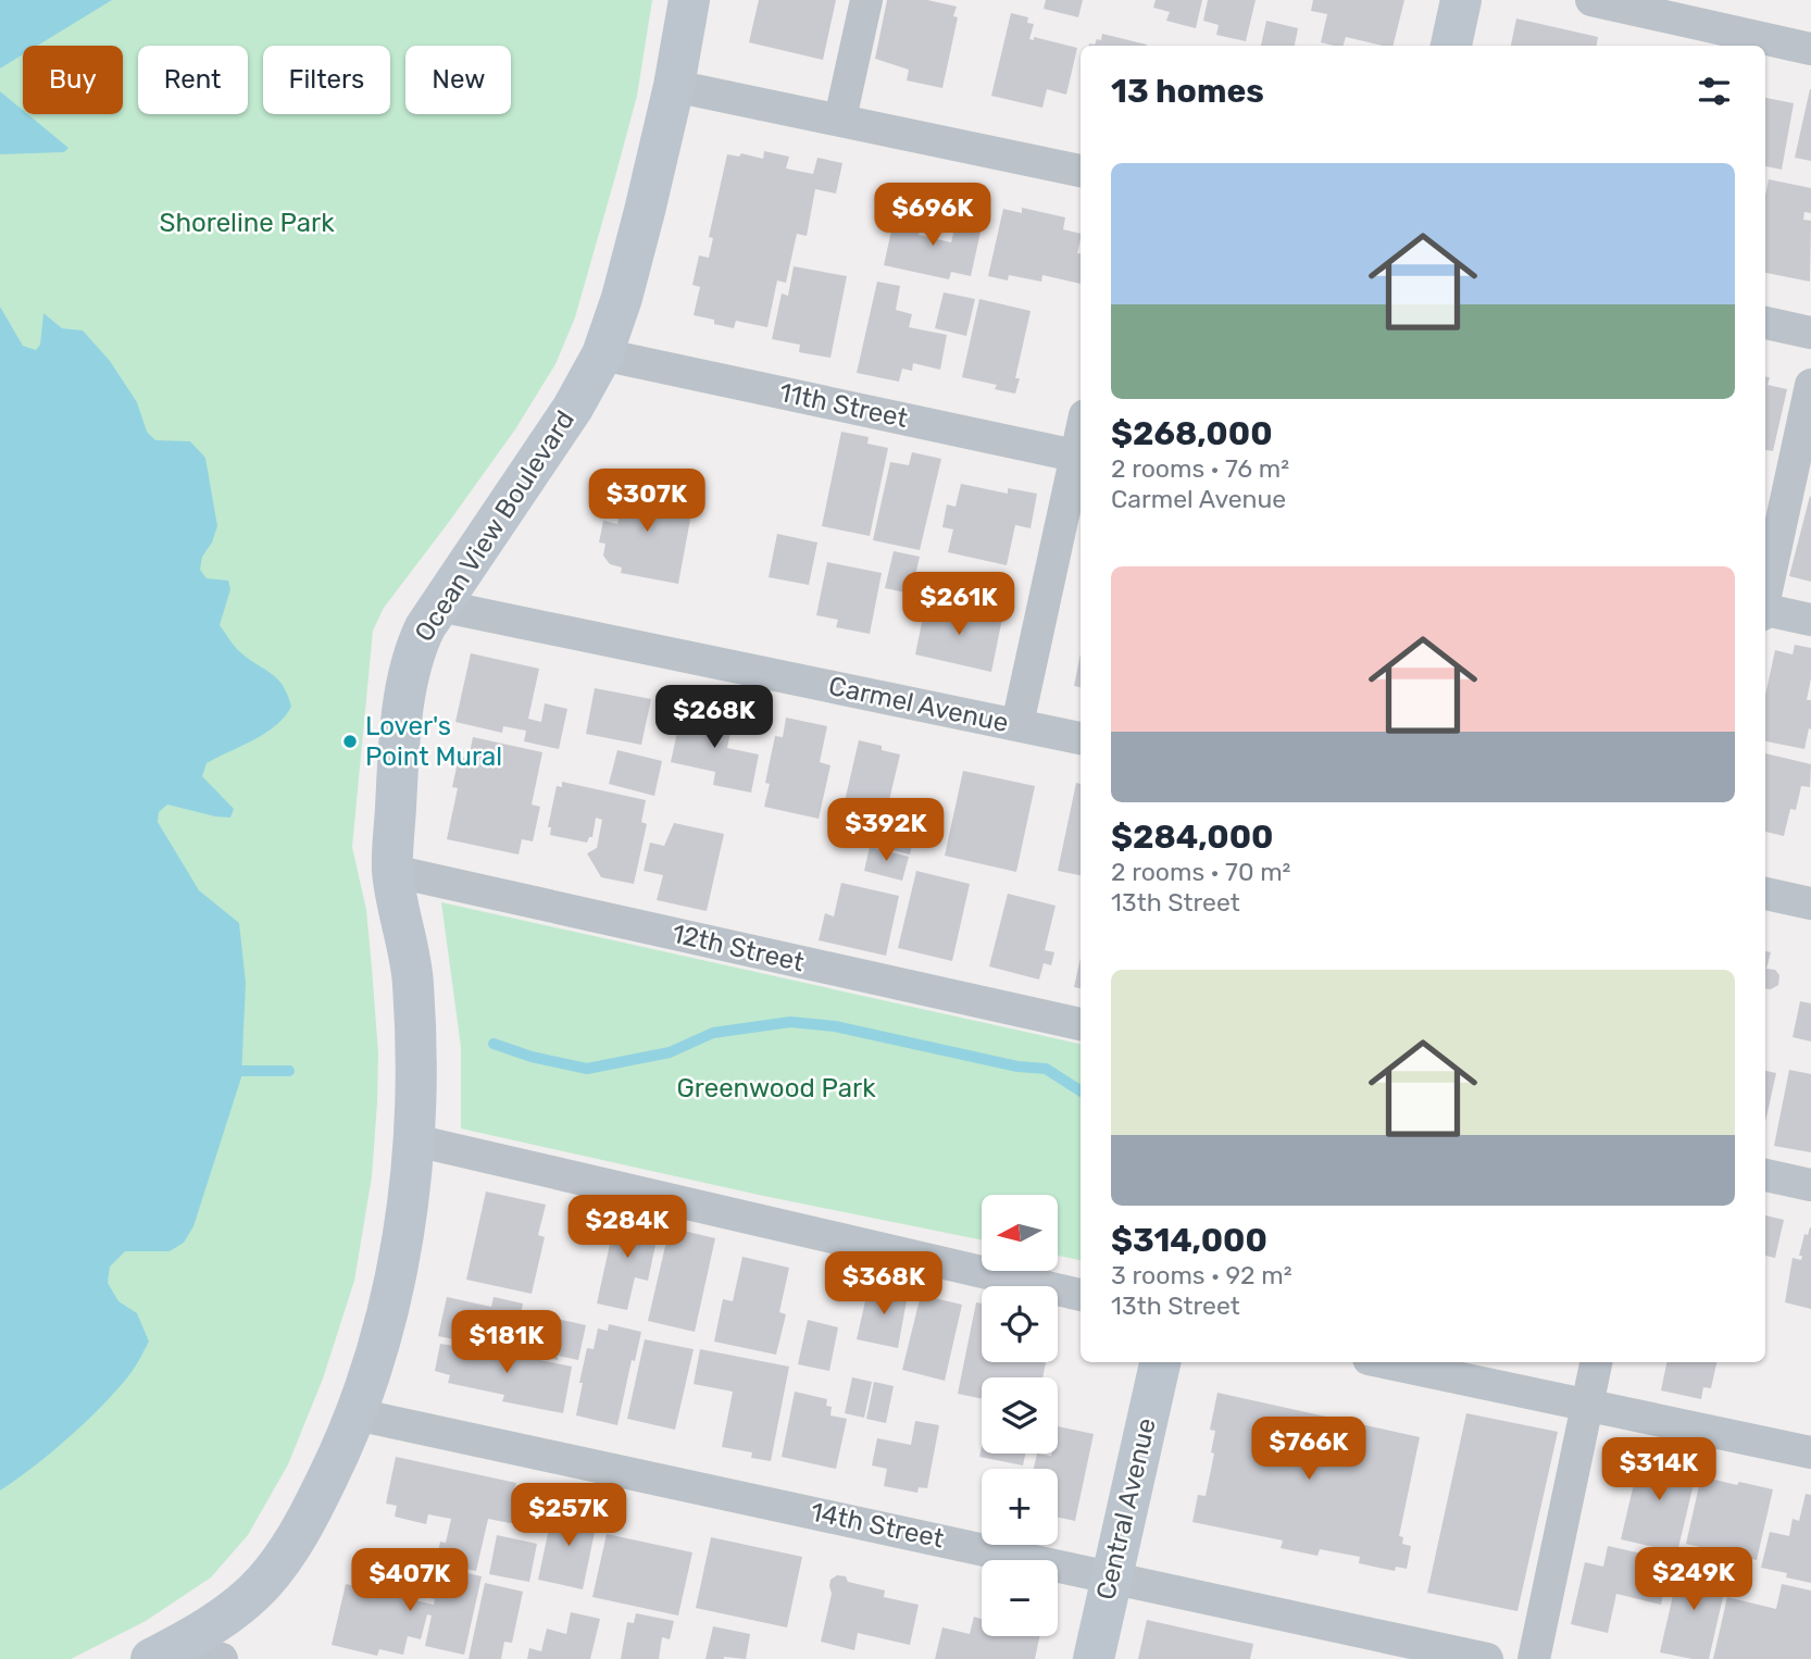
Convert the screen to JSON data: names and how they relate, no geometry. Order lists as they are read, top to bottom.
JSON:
{
  "streets": {
    "main road": ["Ocean View Boulevard", "Central Avenue"],
    "street": [
      "11th Street",
      "Carmel Avenue",
      "12th Street",
      "14th Street"
    ]
  },
  "crossings": [
    ["11th Street", "Ocean View Boulevard"],
    ["Ocean View Boulevard", "Carmel Avenue"],
    ["Ocean View Boulevard", "12th Street"],
    ["Ocean View Boulevard", "14th Street"],
    ["Central Avenue", "14th Street"]
  ],
  "parks": ["Shoreline Park", "Greenwood Park"],
  "places": ["Lover's Point Mural"],
  "north": "left",
  "page": {
    "chip": [
      "Buy",
      "Rent",
      "Filters",
      "New"
    ],
    "heading": "13 homes",
    "list": [
      {
        "name": "$268,000",
        "note": "2 rooms · 76 m² · Carmel Avenue"
      },
      {
        "name": "$284,000",
        "note": "2 rooms · 70 m² · 13th Street"
      },
      {
        "name": "$314,000",
        "note": "3 rooms · 92 m² · 13th Street"
      }
    ],
    "price": [
      "$696K",
      "$307K",
      "$261K",
      "$268K",
      "$392K",
      "$284K",
      "$368K",
      "$181K",
      "$766K",
      "$314K",
      "$257K",
      "$249K",
      "$407K"
    ],
    "map_buttons": ["+", "−"]
  }
}
